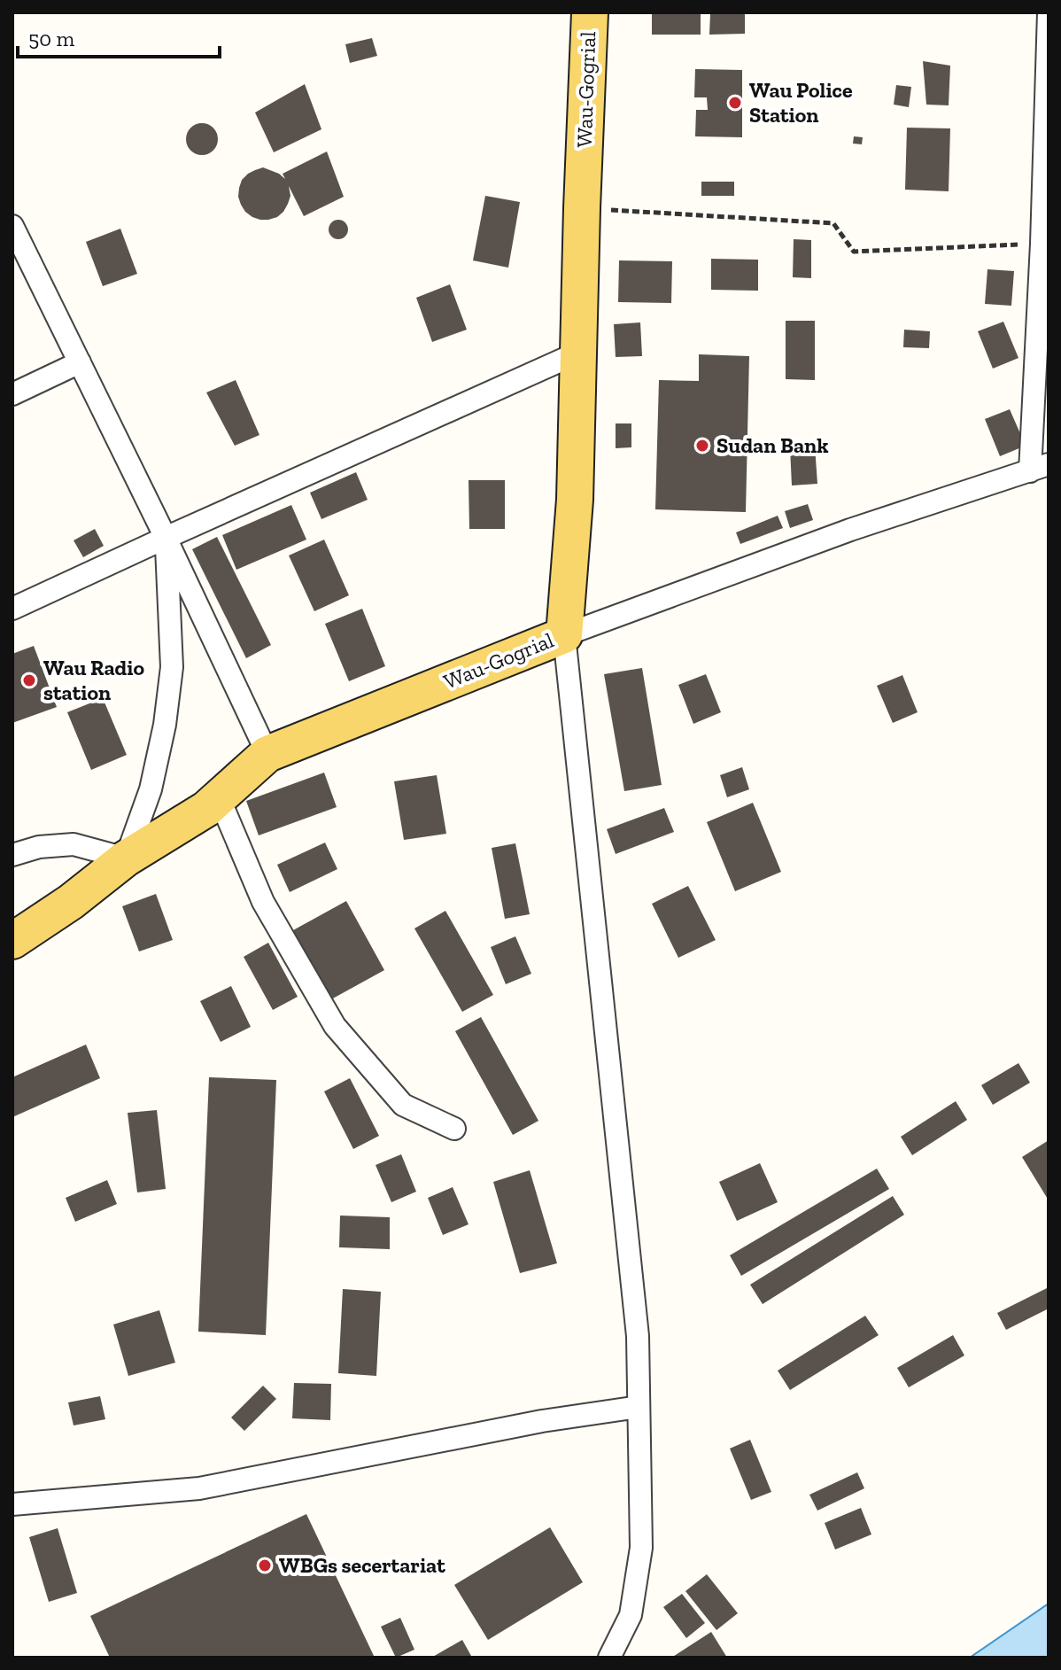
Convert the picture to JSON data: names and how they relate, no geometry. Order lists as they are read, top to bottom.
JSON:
{
  "streets": {
    "main road": ["Wau-Gogrial"]
  },
  "places": [
    "Wau Police Station",
    "Sudan Bank",
    "Wau Radio station",
    "WBGs secertariat"
  ],
  "scale_bar": "50 m"
}
